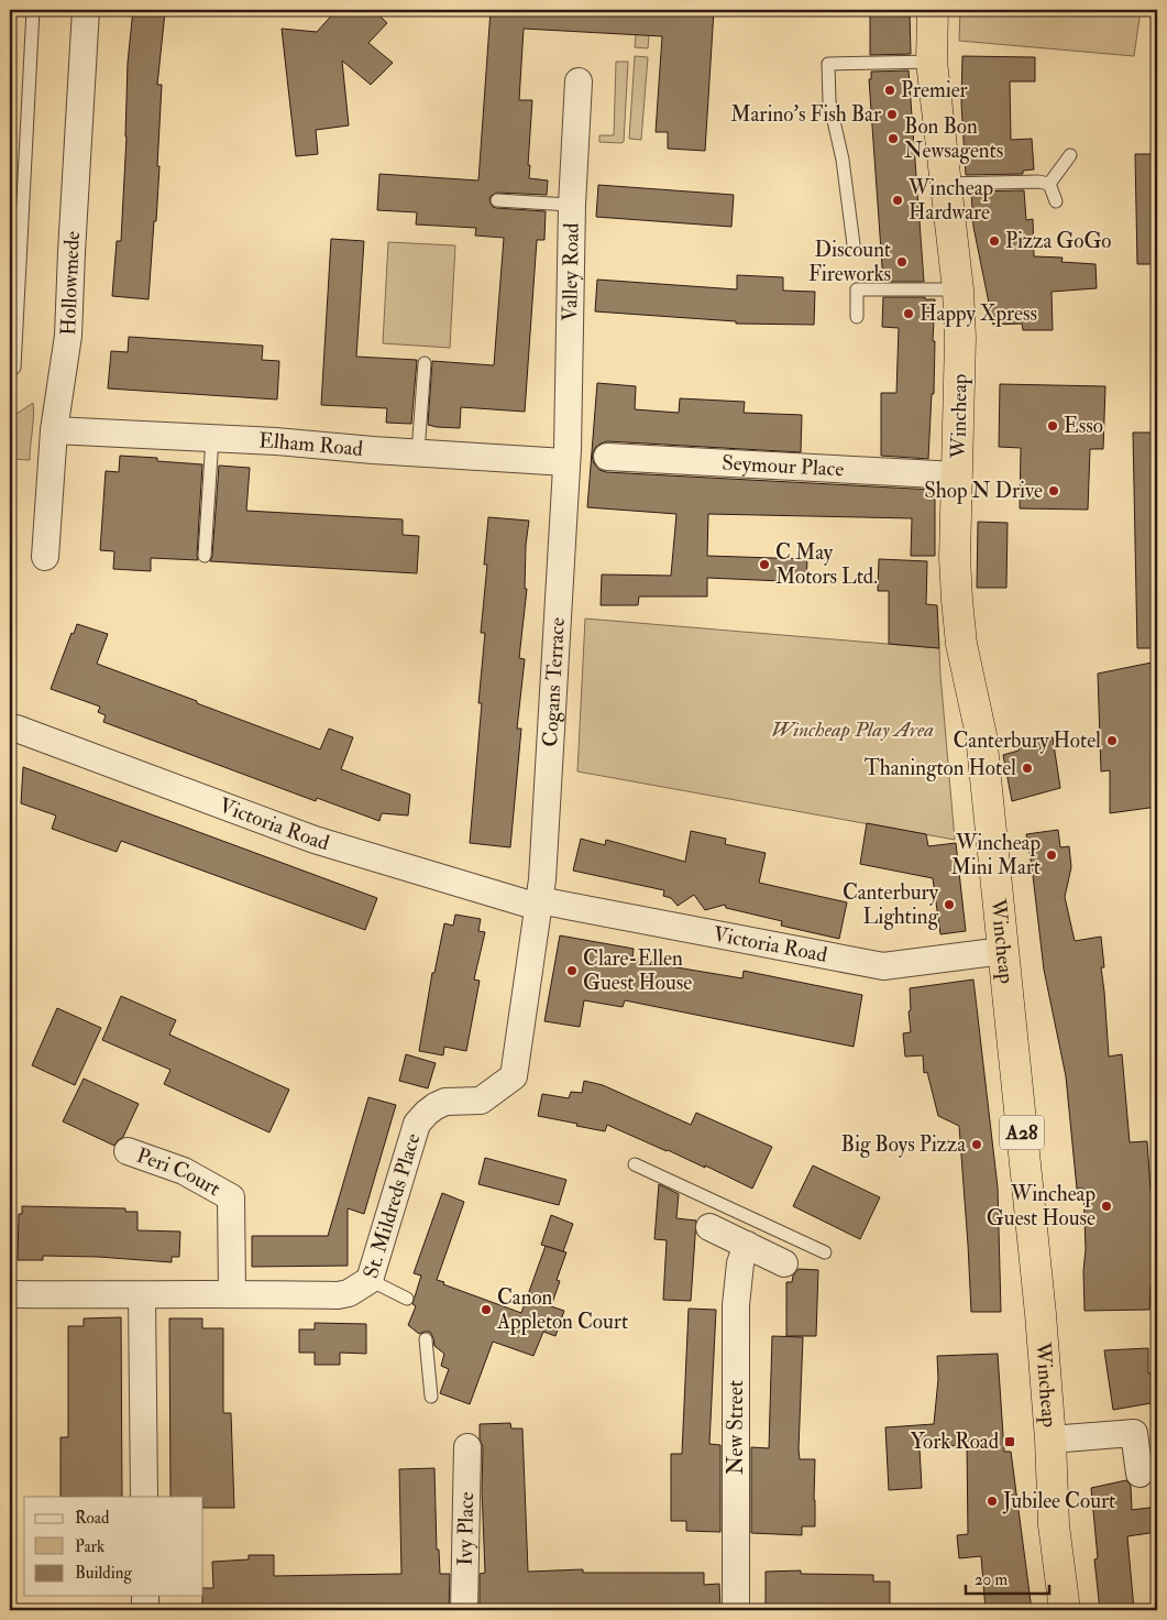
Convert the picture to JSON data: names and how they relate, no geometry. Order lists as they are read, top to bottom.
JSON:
{
  "streets": {
    "highway": ["Wincheap", "A28"],
    "street": [
      "Valley Road",
      "Hollowmede",
      "Elham Road",
      "Seymour Place",
      "Cogans Terrace",
      "Victoria Road",
      "Peri Court",
      "St. Mildreds Place",
      "New Street",
      "Ivy Place"
    ]
  },
  "crossings": [
    ["Valley Road", "Elham Road"],
    ["Valley Road", "Cogans Terrace"],
    ["Hollowmede", "Elham Road"],
    ["Wincheap", "Seymour Place"],
    ["Wincheap", "Victoria Road"],
    ["Elham Road", "Cogans Terrace"],
    ["Cogans Terrace", "Victoria Road"],
    ["Cogans Terrace", "St. Mildreds Place"],
    ["Victoria Road", "St. Mildreds Place"],
    ["Peri Court", "St. Mildreds Place"]
  ],
  "parks": ["Wincheap Play Area"],
  "places": {
    "other": [
      "Premier",
      "Marino's Fish Bar",
      "Bon Bon Newsagents",
      "Wincheap Hardware",
      "Pizza GoGo",
      "Discount Fireworks",
      "Happy Xpress",
      "Esso",
      "Shop N Drive",
      "C May Motors Ltd.",
      "Canterbury Hotel",
      "Thanington Hotel",
      "Wincheap Mini Mart",
      "Canterbury Lighting",
      "Clare-Ellen Guest House",
      "Big Boys Pizza",
      "Wincheap Guest House",
      "Canon Appleton Court",
      "Jubilee Court"
    ],
    "transit": ["York Road"]
  },
  "legend": ["Road", "Park", "Building"],
  "scale_bar": "20 m"
}
